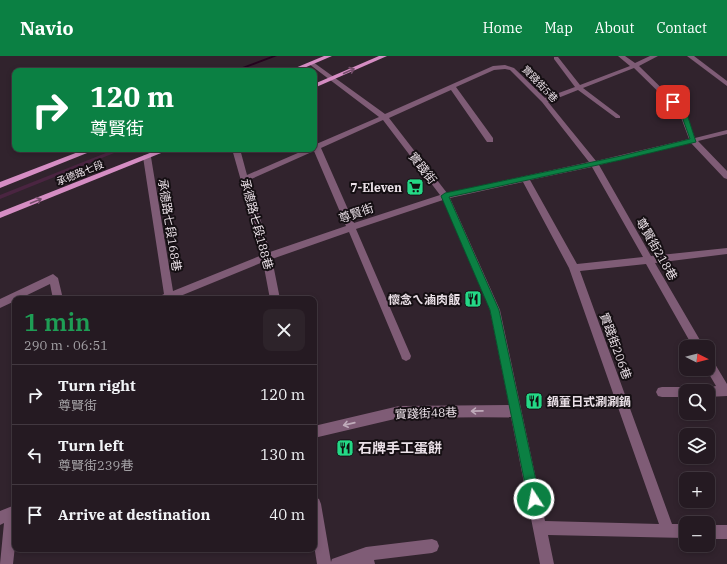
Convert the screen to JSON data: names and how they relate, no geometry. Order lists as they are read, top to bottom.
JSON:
{
  "streets": {
    "main road": ["承德路七段"],
    "street": [
      "實踐街5巷",
      "實踐街",
      "尊賢街",
      "承德路七段188巷",
      "承德路七段168巷",
      "尊賢街218巷",
      "實踐街206巷",
      "實踐街48巷"
    ]
  },
  "crossings": [
    ["實踐街5巷", "實踐街"],
    ["實踐街5巷", "尊賢街"],
    ["實踐街5巷", "承德路七段188巷"],
    ["實踐街5巷", "尊賢街218巷"],
    ["實踐街", "尊賢街"],
    ["實踐街", "實踐街48巷"],
    ["承德路七段", "承德路七段168巷"],
    ["尊賢街", "承德路七段188巷"],
    ["尊賢街", "尊賢街218巷"],
    ["尊賢街", "實踐街206巷"]
  ],
  "one_way": ["實踐街48巷"],
  "places": {
    "supermarket": ["7-Eleven"],
    "restaurant": ["懷念ㄟ滷肉飯", "鍋董日式涮涮鍋", "石牌手工蛋餅"]
  },
  "north": "right",
  "page": {
    "header": "Navio",
    "nav": [
      "Home",
      "Map",
      "About",
      "Contact"
    ],
    "turn": ["120 m", "尊賢街"],
    "heading": ["1 min", "290 m · 06:51"],
    "map_buttons": ["+", "−"],
    "list": [
      {
        "name": "Turn right",
        "note": "尊賢街",
        "value": "120 m"
      },
      {
        "name": "Turn left",
        "note": "尊賢街239巷",
        "value": "130 m"
      },
      {
        "name": "Arrive at destination",
        "value": "40 m"
      }
    ]
  }
}
